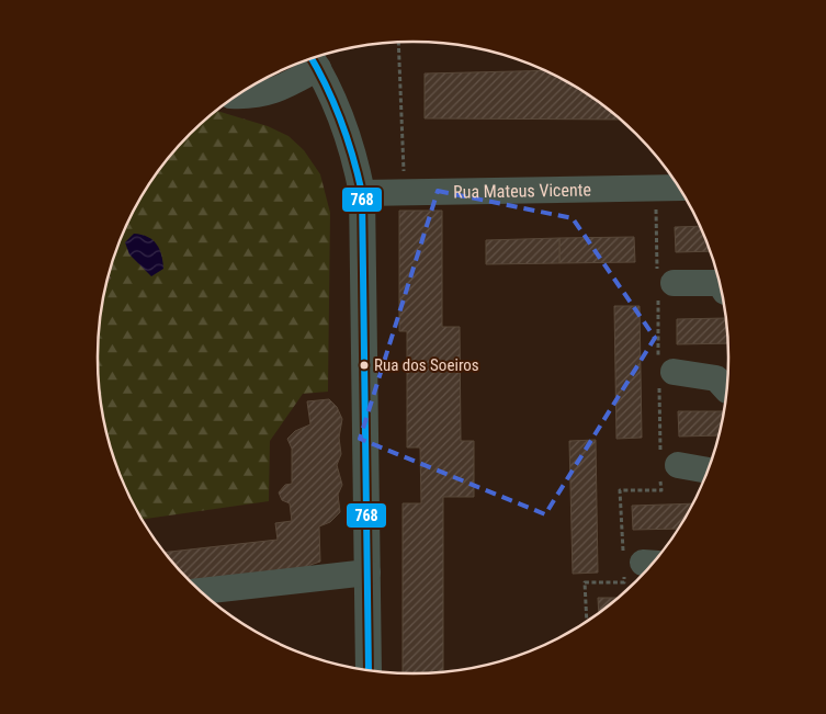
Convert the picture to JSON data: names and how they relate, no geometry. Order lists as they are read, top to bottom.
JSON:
{
  "streets": {
    "street": ["Rua Mateus Vicente"]
  },
  "places": ["Rua dos Soeiros"],
  "lines": ["transit line 768"]
}
